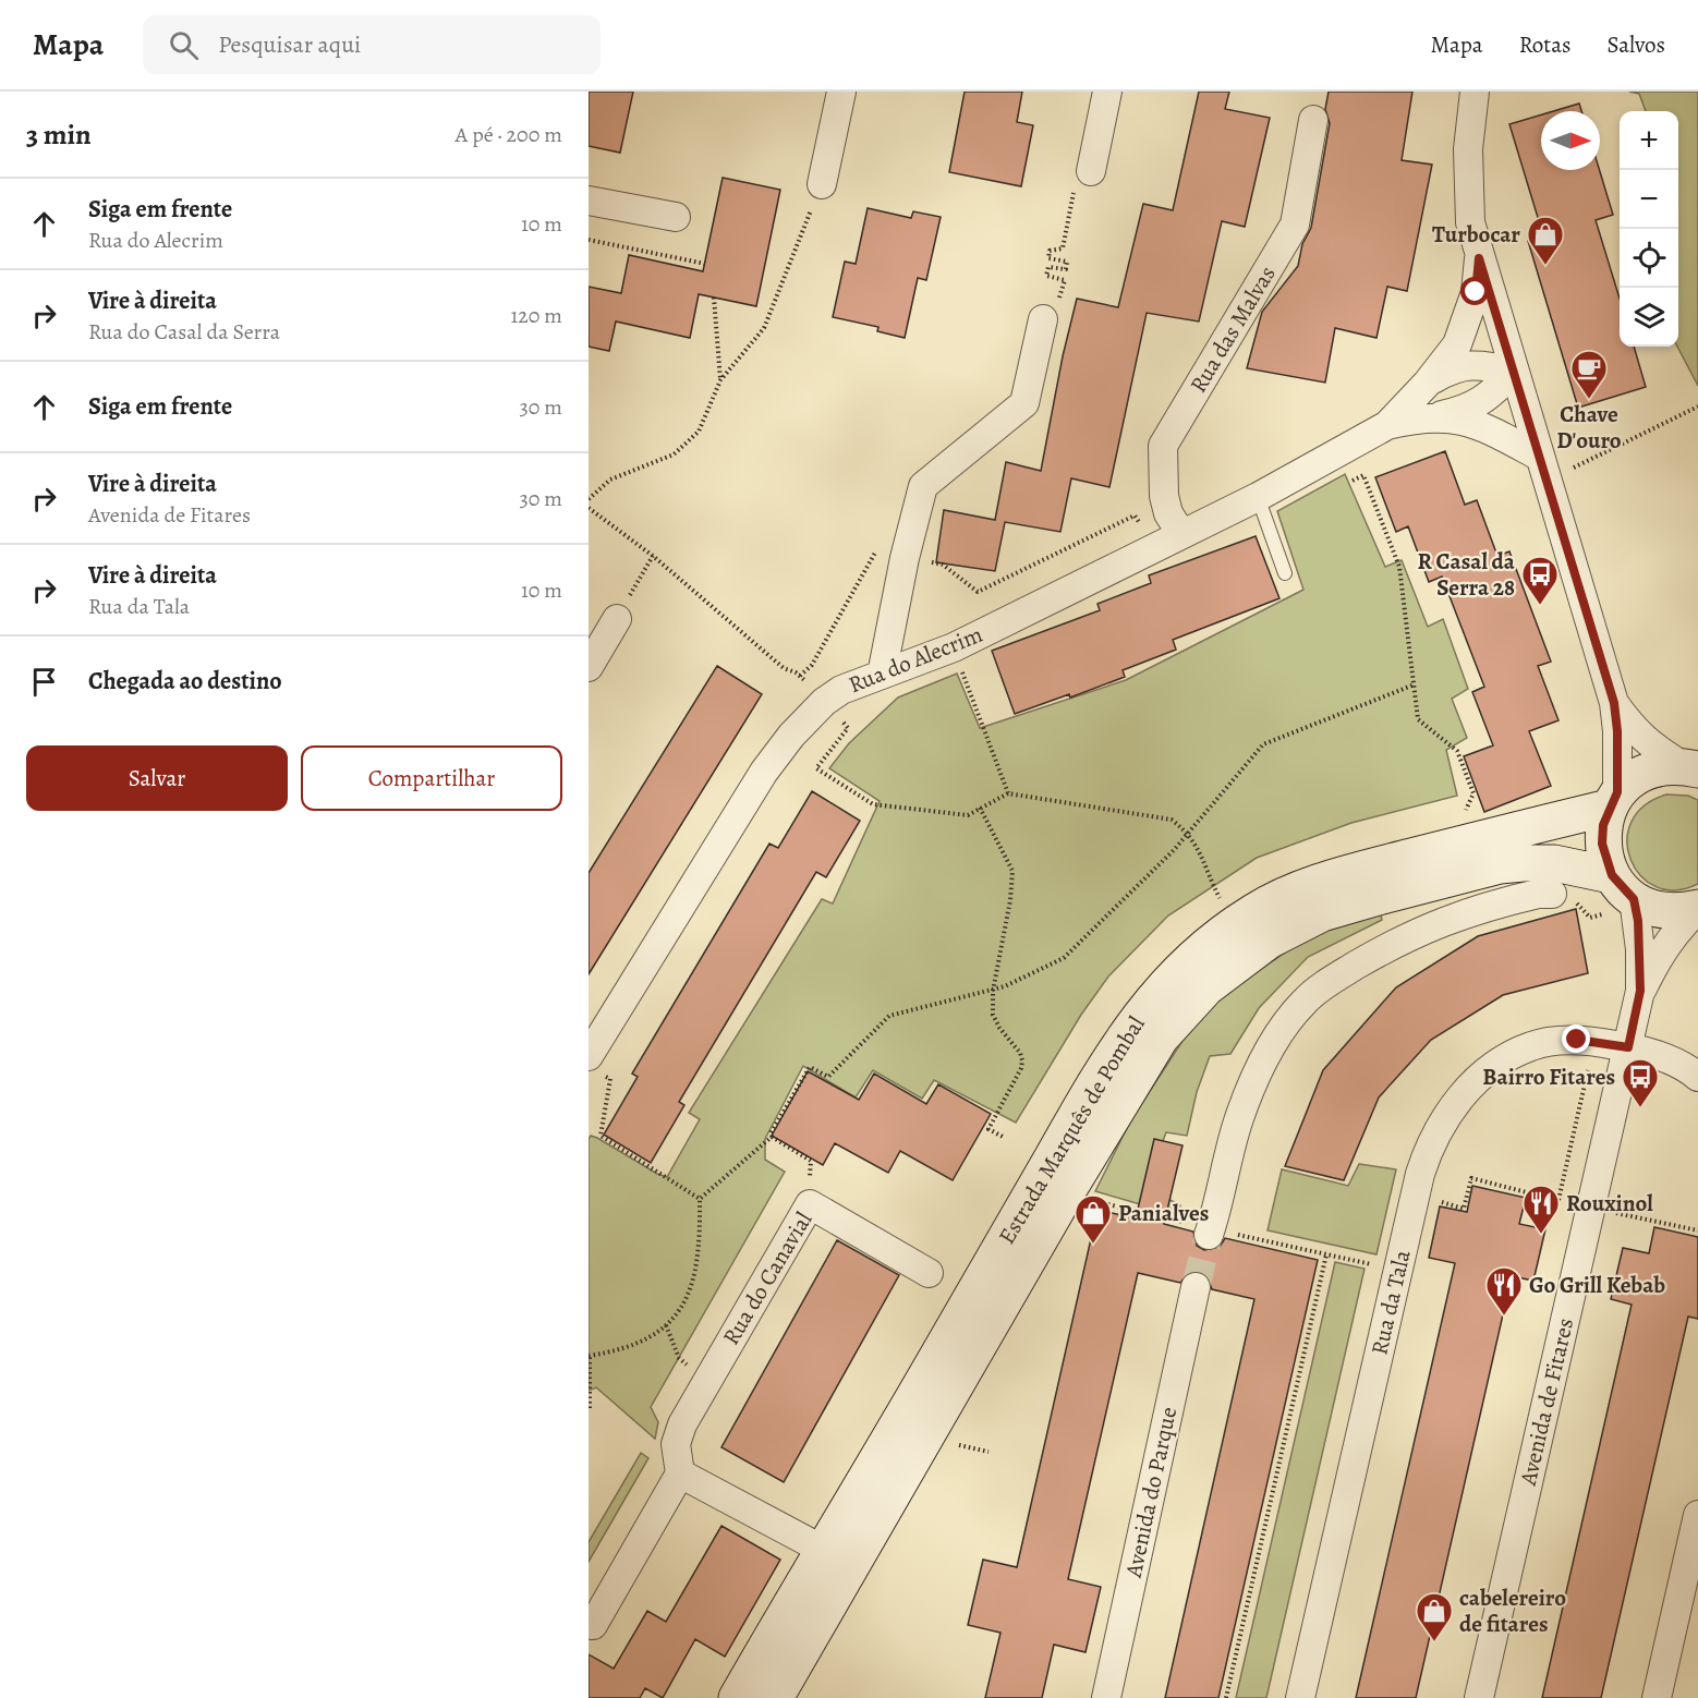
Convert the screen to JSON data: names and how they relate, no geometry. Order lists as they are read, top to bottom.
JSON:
{
  "streets": {
    "street": [
      "Rua das Malvas",
      "Rua do Alecrim",
      "Estrada Marquês de Pombal",
      "Rua do Canavial",
      "Rua da Tala",
      "Avenida de Fitares",
      "Avenida do Parque"
    ]
  },
  "crossings": [
    ["Rua das Malvas", "Rua do Alecrim"],
    ["Estrada Marquês de Pombal", "Avenida de Fitares"],
    ["Rua da Tala", "Avenida de Fitares"]
  ],
  "places": {
    "shop": ["Turbocar", "Panialves", "cabelereiro de fitares"],
    "cafe": ["Chave D'ouro"],
    "bus stop": ["R Casal da Serra 28", "Bairro Fitares"],
    "restaurant": ["Rouxinol", "Go Grill Kebab"]
  },
  "north": "right",
  "page": {
    "header": "Mapa",
    "search": "Pesquisar aqui",
    "nav": ["Mapa", "Rotas", "Salvos"],
    "heading": ["3 min", "A pé · 200 m"],
    "map_buttons": ["+", "−"],
    "list": [
      ["Siga em frente", "Rua do Alecrim", "10 m"],
      ["Vire à direita", "Rua do Casal da Serra", "120 m"],
      ["Siga em frente", "30 m"],
      ["Vire à direita", "Avenida de Fitares", "30 m"],
      ["Vire à direita", "Rua da Tala", "10 m"],
      "Chegada ao destino"
    ],
    "buttons": ["Salvar", "Compartilhar"]
  }
}
